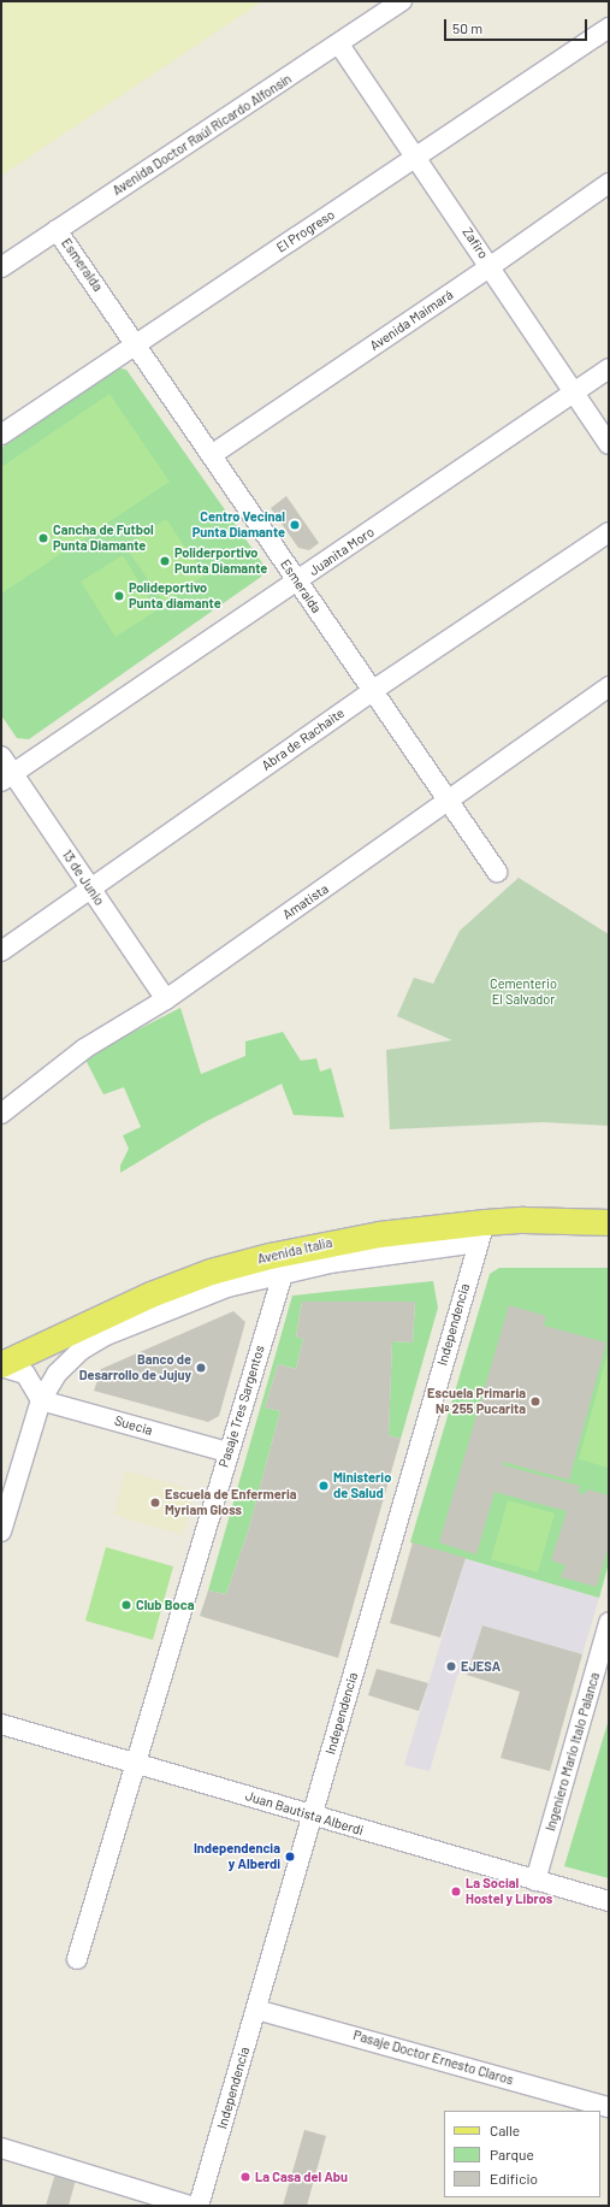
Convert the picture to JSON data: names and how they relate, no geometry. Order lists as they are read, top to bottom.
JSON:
{
  "streets": {
    "main road": ["Avenida Italia"],
    "street": [
      "Avenida Doctor Raúl Ricardo Alfonsín",
      "El Progreso",
      "Zafiro",
      "Esmeralda",
      "Avenida Maimará",
      "Juanita Moro",
      "Abra de Rachaite",
      "13 de Junio",
      "Amatista",
      "Independencia",
      "Pasaje Tres Sargentos",
      "Suecia",
      "Ingeniero Mario Italo Palanca",
      "Juan Bautista Alberdi",
      "Pasaje Doctor Ernesto Claros"
    ]
  },
  "crossings": [
    ["Avenida Doctor Raúl Ricardo Alfonsín", "Zafiro"],
    ["Avenida Doctor Raúl Ricardo Alfonsín", "Esmeralda"],
    ["El Progreso", "Zafiro"],
    ["El Progreso", "Esmeralda"],
    ["Zafiro", "Avenida Maimará"],
    ["Zafiro", "Juanita Moro"],
    ["Esmeralda", "Avenida Maimará"],
    ["Esmeralda", "Juanita Moro"],
    ["Esmeralda", "Abra de Rachaite"],
    ["Esmeralda", "Amatista"],
    ["Juanita Moro", "13 de Junio"],
    ["Abra de Rachaite", "13 de Junio"],
    ["13 de Junio", "Amatista"],
    ["Avenida Italia", "Independencia"],
    ["Avenida Italia", "Pasaje Tres Sargentos"],
    ["Avenida Italia", "Suecia"],
    ["Independencia", "Juan Bautista Alberdi"],
    ["Independencia", "Pasaje Doctor Ernesto Claros"],
    ["Pasaje Tres Sargentos", "Suecia"],
    ["Pasaje Tres Sargentos", "Juan Bautista Alberdi"],
    ["Ingeniero Mario Italo Palanca", "Juan Bautista Alberdi"]
  ],
  "parks": ["Cementerio El Salvador"],
  "places": [
    "Centro Vecinal Punta Diamante",
    "Cancha de Futbol Punta Diamante",
    "Poliderportivo Punta Diamante",
    "Polideportivo Punta diamante",
    "Banco de Desarrollo de Jujuy",
    "Escuela Primaria Nº 255 Pucarita",
    "Ministerio de Salud",
    "Escuela de Enfermeria Myriam Gloss",
    "Club Boca",
    "EJESA",
    "Independencia y Alberdi",
    "La Social Hostel y Libros",
    "La Casa del Abu"
  ],
  "legend": ["Calle", "Parque", "Edificio"],
  "scale_bar": "50 m"
}
